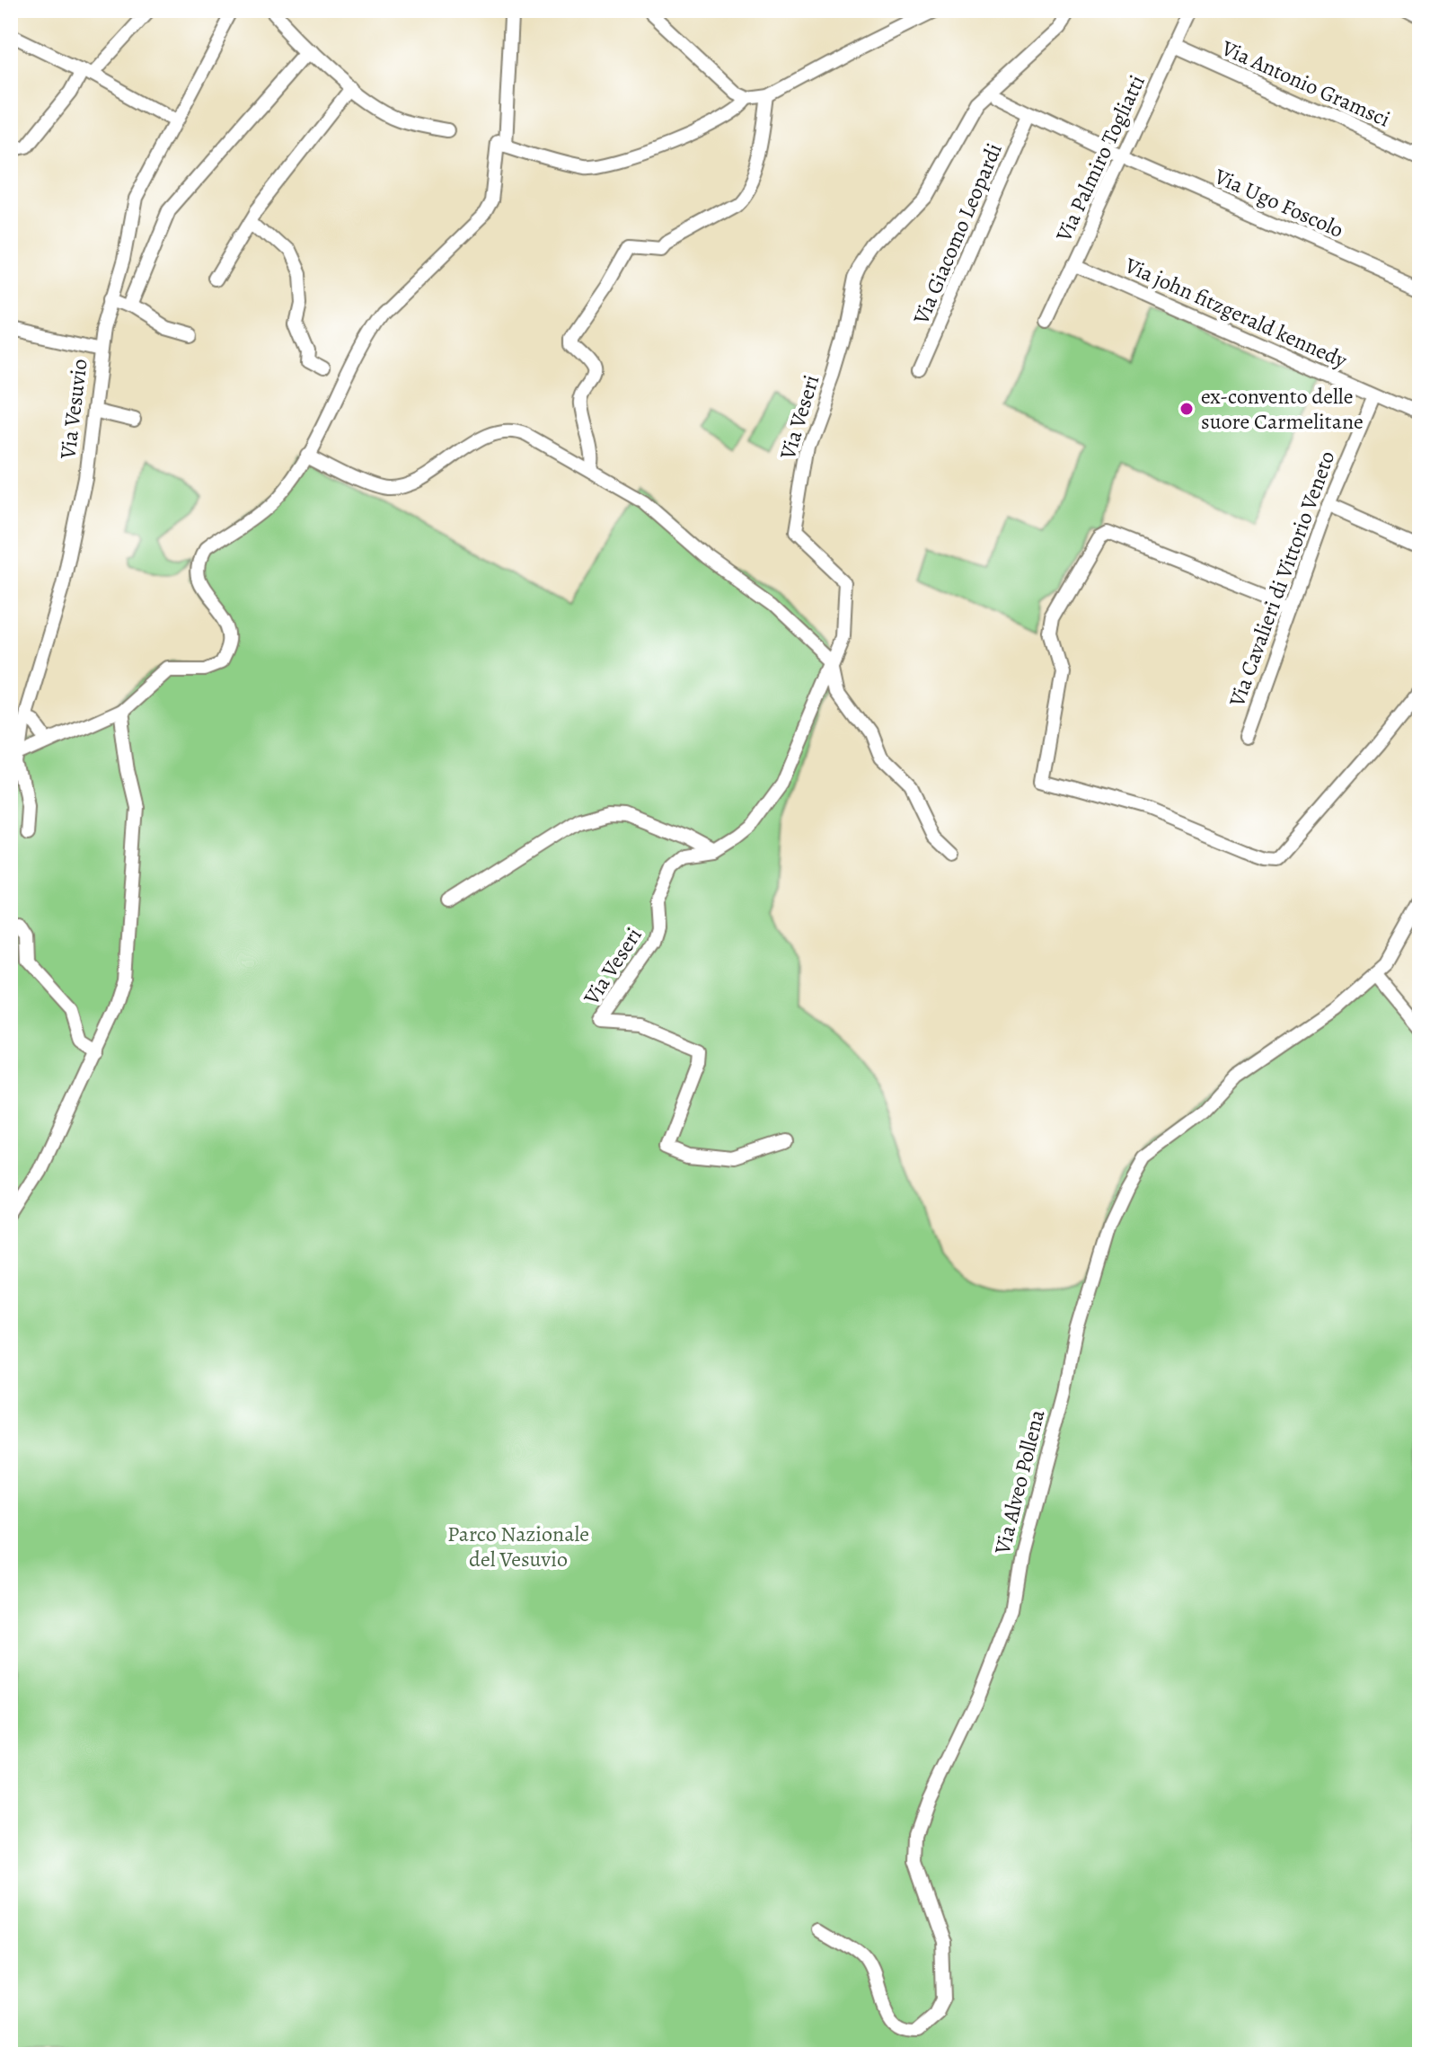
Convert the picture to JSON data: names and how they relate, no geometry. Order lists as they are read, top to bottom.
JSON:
{
  "streets": {
    "street": [
      "Via Antonio Gramsci",
      "Via Palmiro Togliatti",
      "Via Ugo Foscolo",
      "Via Giacomo Leopardi",
      "Via john fitzgerald kennedy",
      "Via Vesuvio",
      "Via Veseri",
      "Via Cavalieri di Vittorio Veneto",
      "Via Alveo Pollena"
    ]
  },
  "crossings": [
    ["Via Antonio Gramsci", "Via Palmiro Togliatti"],
    ["Via Palmiro Togliatti", "Via Ugo Foscolo"],
    ["Via Palmiro Togliatti", "Via john fitzgerald kennedy"],
    ["Via john fitzgerald kennedy", "Via Cavalieri di Vittorio Veneto"]
  ],
  "parks": ["Parco Nazionale del Vesuvio"],
  "places": ["ex-convento delle suore Carmelitane"]
}
